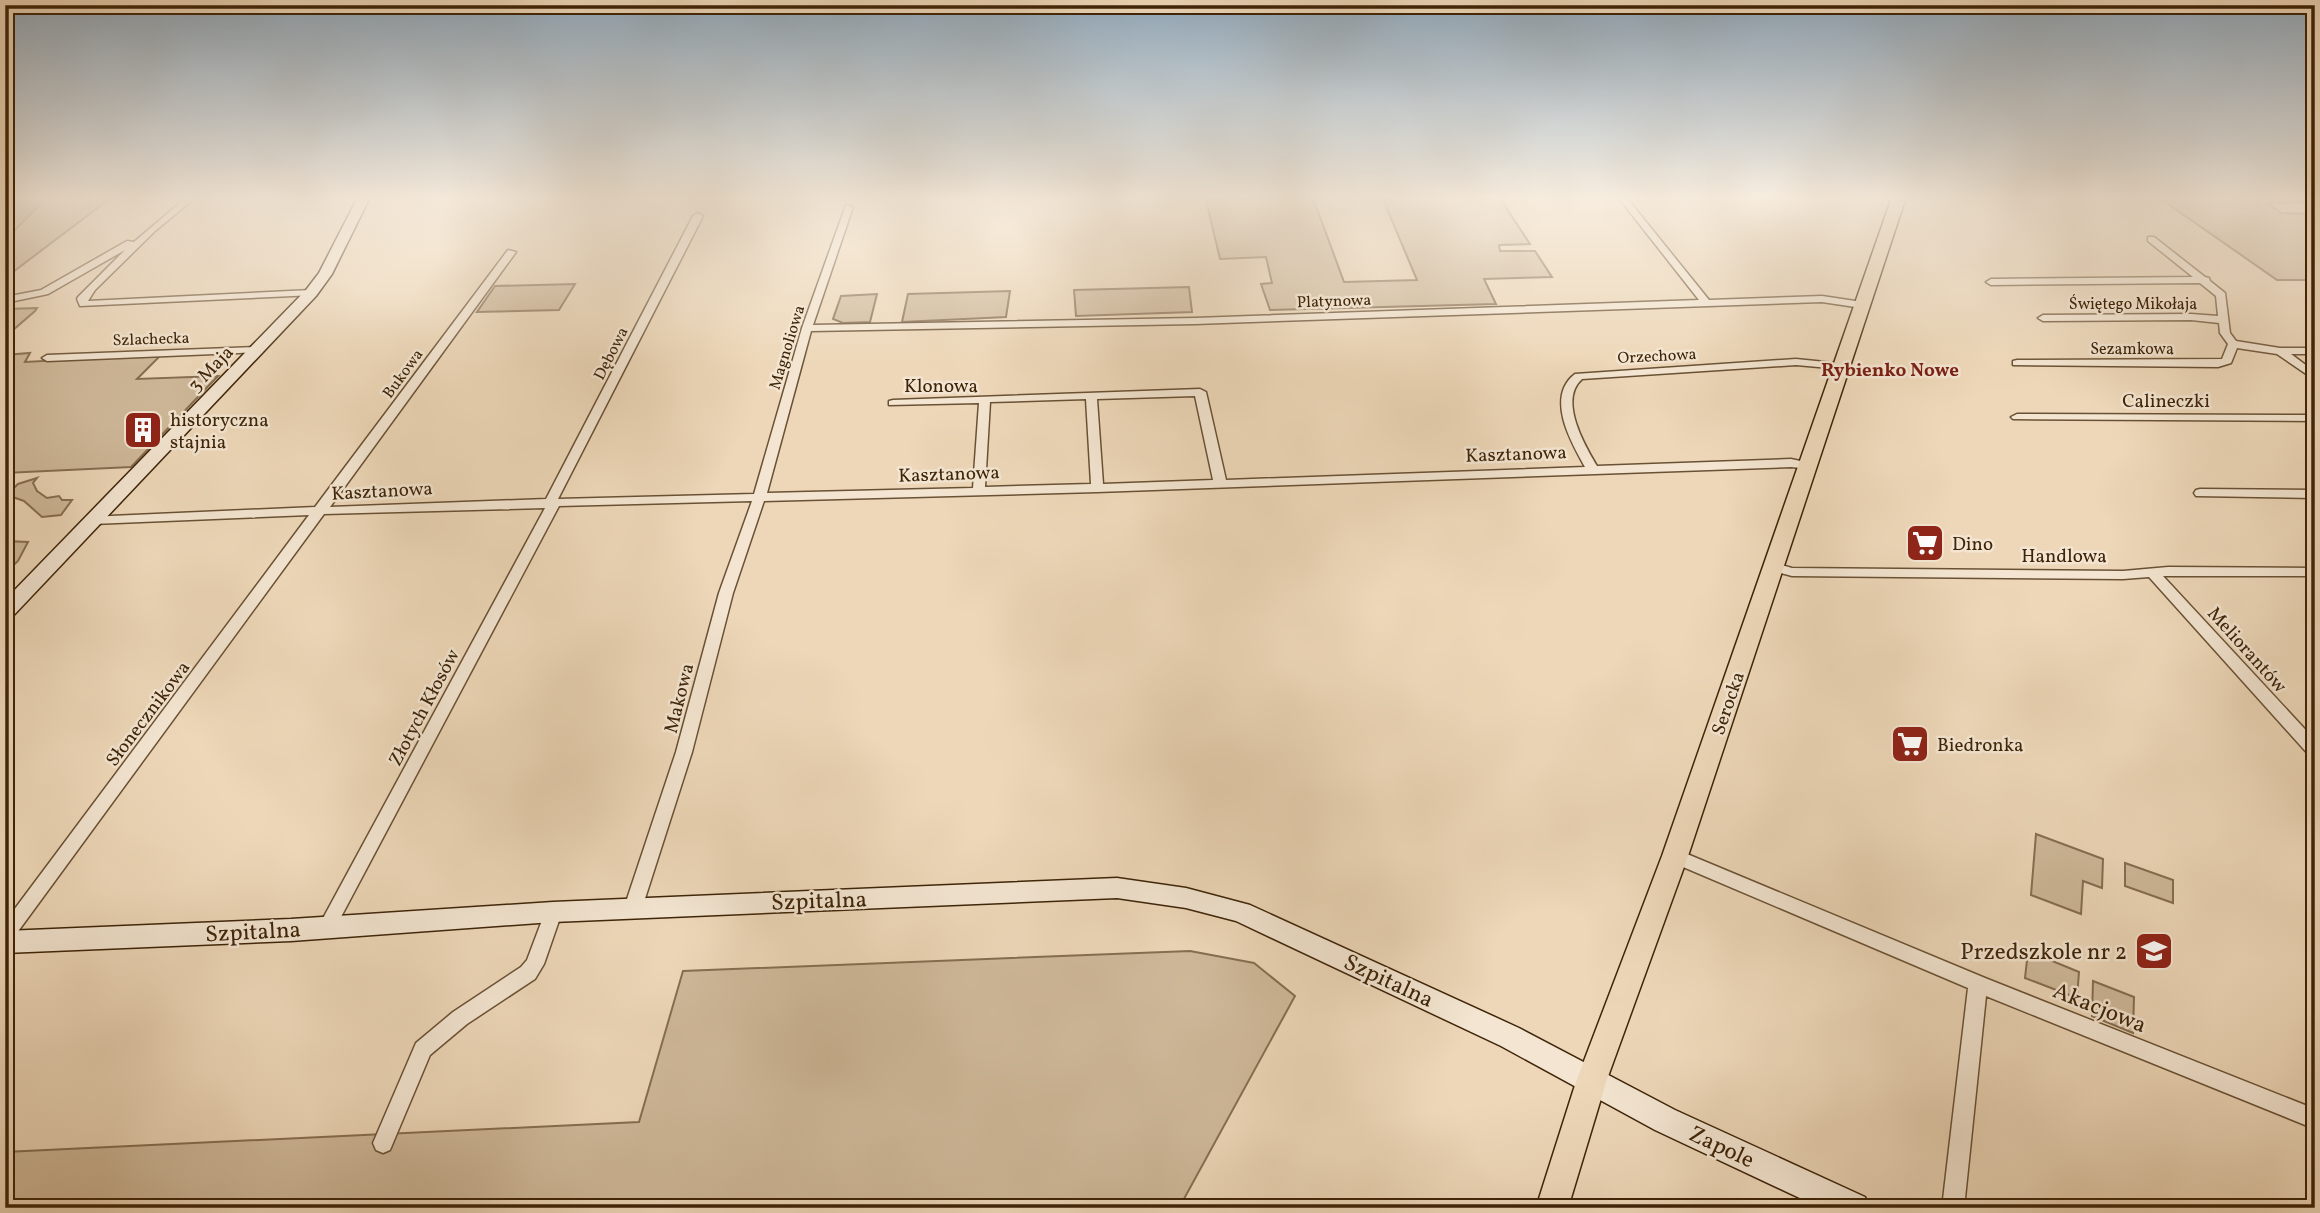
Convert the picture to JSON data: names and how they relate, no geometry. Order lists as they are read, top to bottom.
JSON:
{
  "streets": {
    "main road": ["Serocka"],
    "street": [
      "Platynowa",
      "Świętego Mikołaja",
      "Szlachecka",
      "Magnoliowa",
      "Sezamkowa",
      "Dębowa",
      "Orzechowa",
      "3 Maja",
      "Bukowa",
      "Klonowa",
      "Calineczki",
      "Kasztanowa",
      "Handlowa",
      "Meliorantów",
      "Makowa",
      "Złotych Kłosów",
      "Słonecznikowa",
      "Szpitalna",
      "Akacjowa",
      "Zapole"
    ]
  },
  "crossings": [
    ["Platynowa", "Magnoliowa"],
    ["Platynowa", "Serocka"],
    ["Szlachecka", "3 Maja"],
    ["Magnoliowa", "Kasztanowa"],
    ["Magnoliowa", "Makowa"],
    ["Dębowa", "Kasztanowa"],
    ["Dębowa", "Złotych Kłosów"],
    ["Orzechowa", "Kasztanowa"],
    ["Orzechowa", "Serocka"],
    ["3 Maja", "Kasztanowa"],
    ["Bukowa", "Kasztanowa"],
    ["Bukowa", "Słonecznikowa"],
    ["Klonowa", "Kasztanowa"],
    ["Kasztanowa", "Makowa"],
    ["Kasztanowa", "Serocka"],
    ["Kasztanowa", "Złotych Kłosów"],
    ["Kasztanowa", "Słonecznikowa"],
    ["Handlowa", "Meliorantów"],
    ["Handlowa", "Serocka"],
    ["Makowa", "Szpitalna"],
    ["Serocka", "Szpitalna"],
    ["Serocka", "Akacjowa"],
    ["Serocka", "Zapole"],
    ["Złotych Kłosów", "Szpitalna"],
    ["Szpitalna", "Zapole"]
  ],
  "districts": ["Rybienko Nowe"],
  "places": {
    "building": ["historyczna stajnia"],
    "supermarket": ["Dino", "Biedronka"],
    "school or university": ["Przedszkole nr 2"]
  }
}
